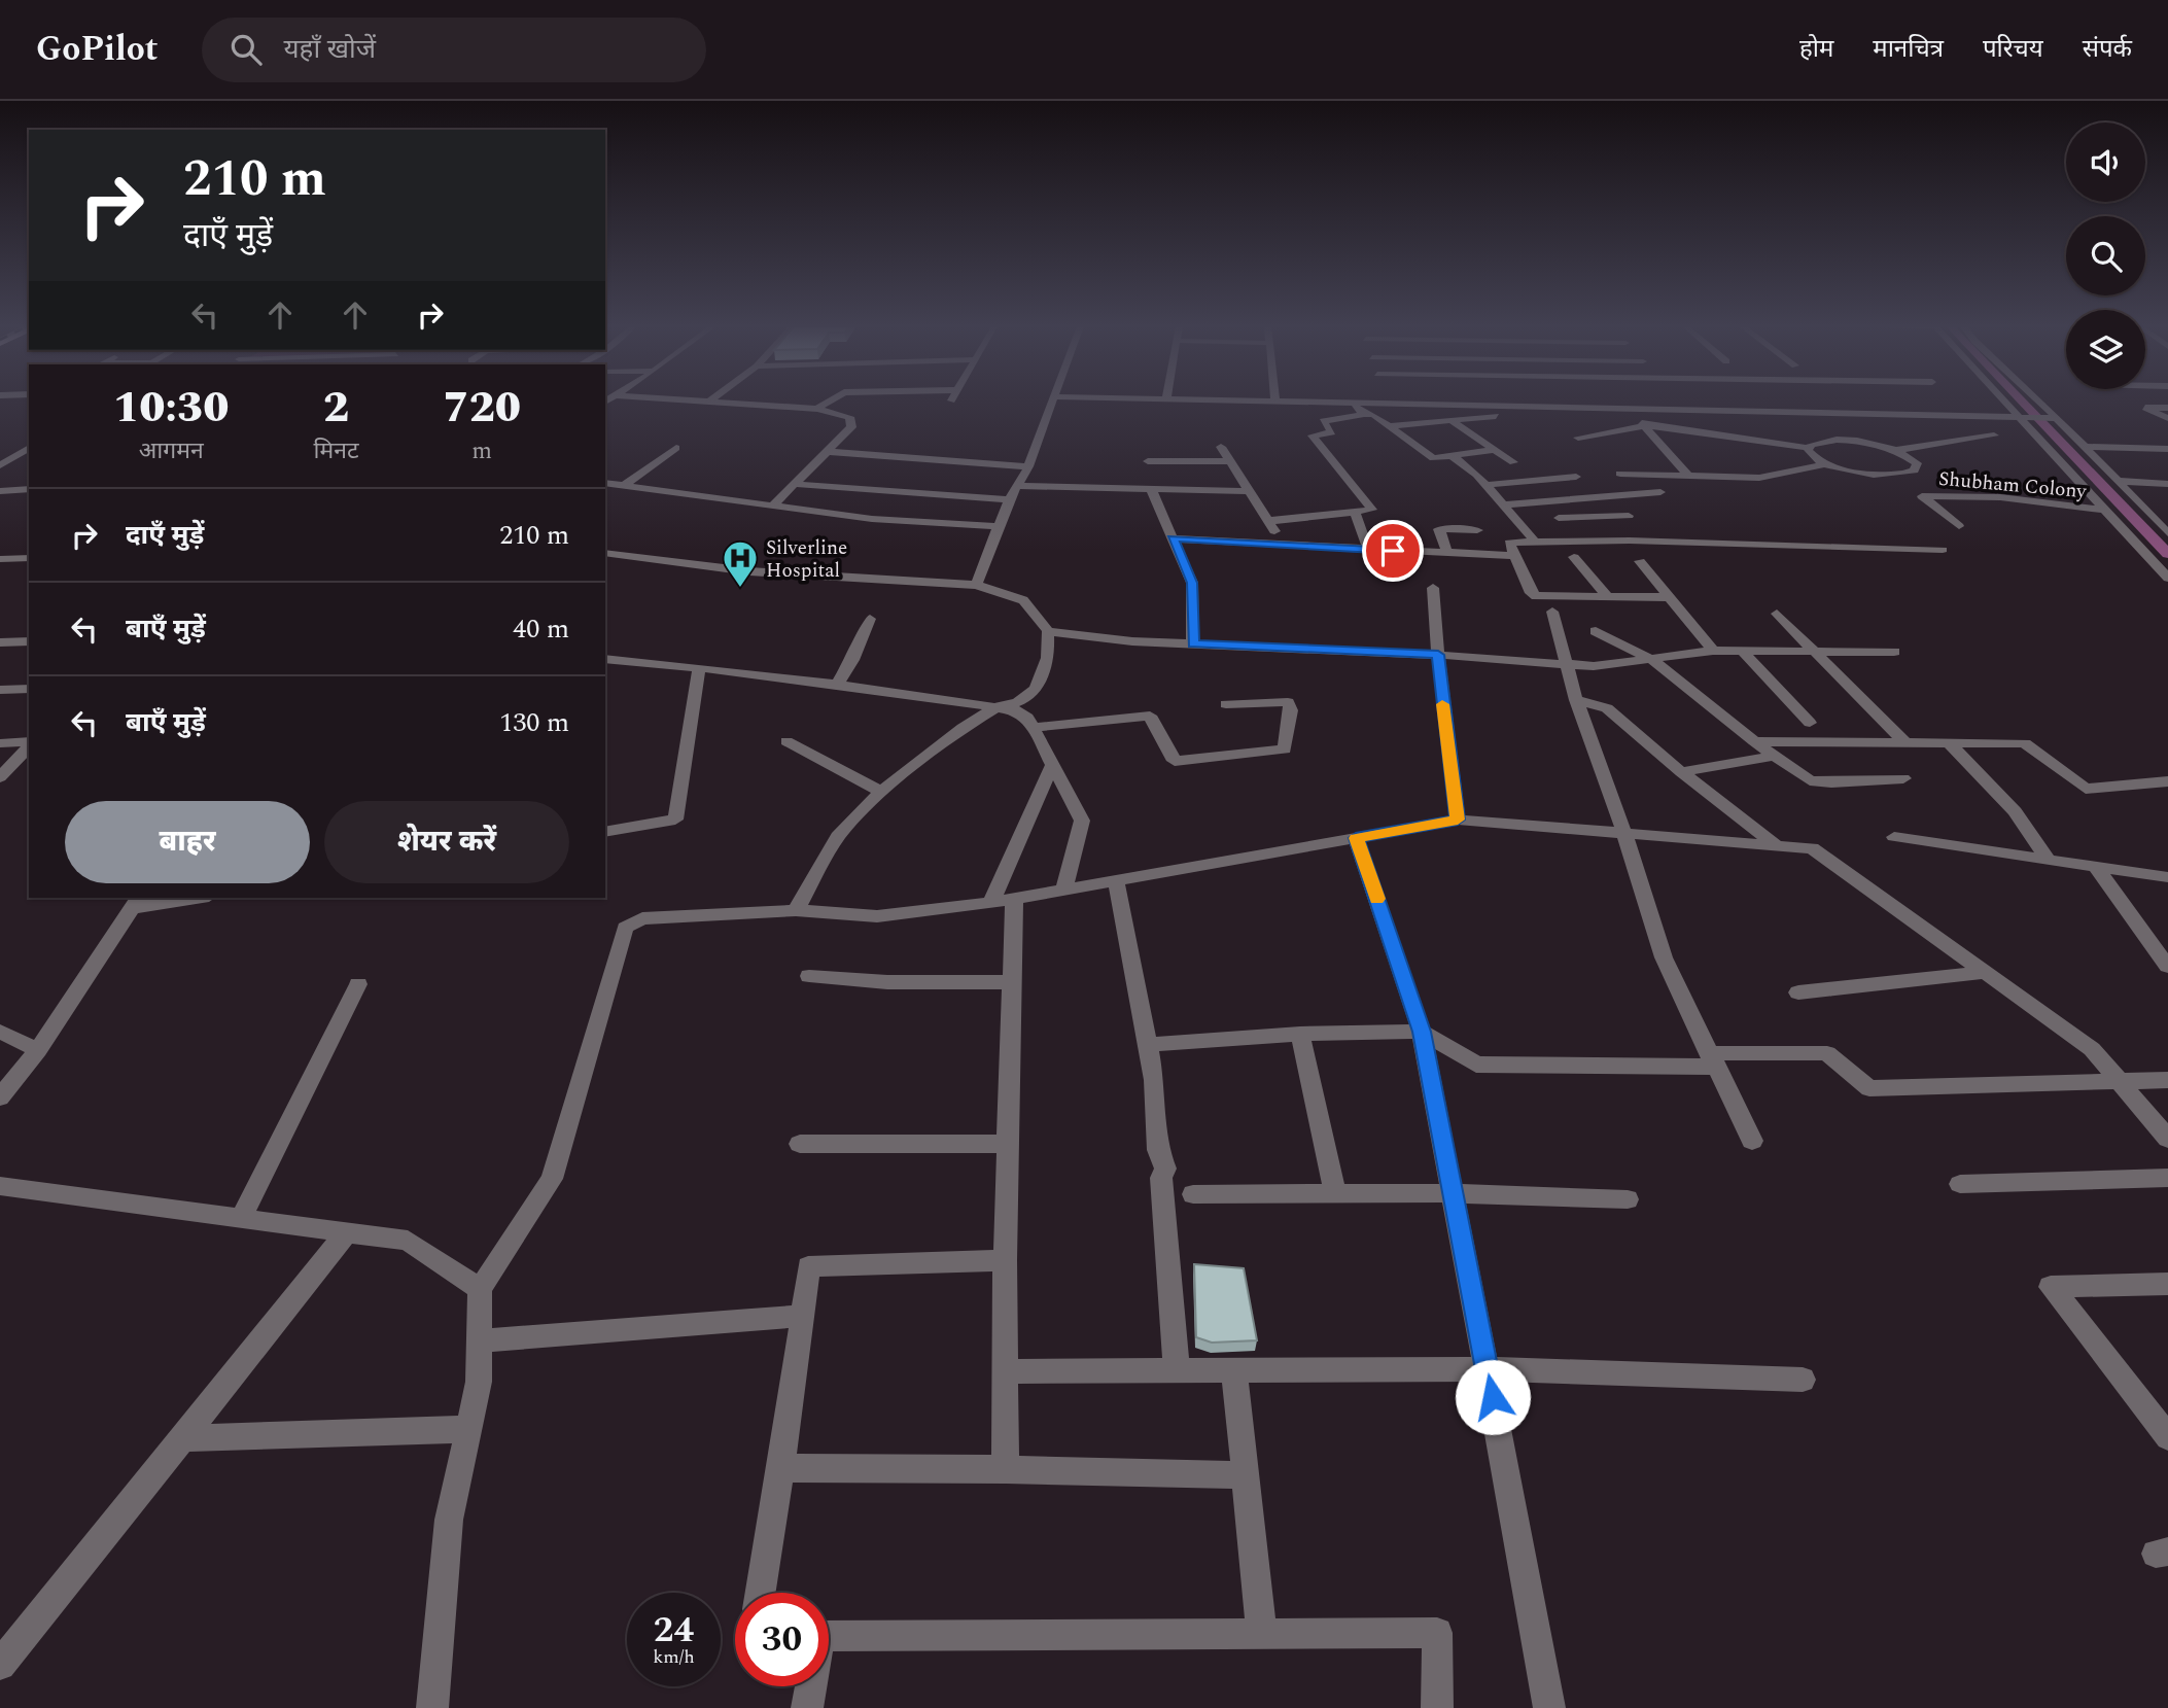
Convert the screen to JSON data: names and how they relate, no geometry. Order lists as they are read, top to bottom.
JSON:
{
  "streets": {
    "street": ["Shubham Colony"]
  },
  "places": {
    "hospital": ["Silverline Hospital"]
  },
  "page": {
    "header": "GoPilot",
    "search": "यहाँ खोजें",
    "nav": [
      "होम",
      "मानचित्र",
      "परिचय",
      "संपर्क"
    ],
    "turn": ["210 m", "दाएँ मुड़ें"],
    "eta": [
      "10:30",
      "आगमन",
      "2",
      "मिनट",
      "720",
      "m"
    ],
    "list": [
      {
        "name": "दाएँ मुड़ें",
        "value": "210 m"
      },
      {
        "name": "बाएँ मुड़ें",
        "value": "40 m"
      },
      {
        "name": "बाएँ मुड़ें",
        "value": "130 m"
      }
    ],
    "buttons": ["बाहर", "शेयर करें"],
    "speed": "24 km/h",
    "limit": "30"
  }
}
